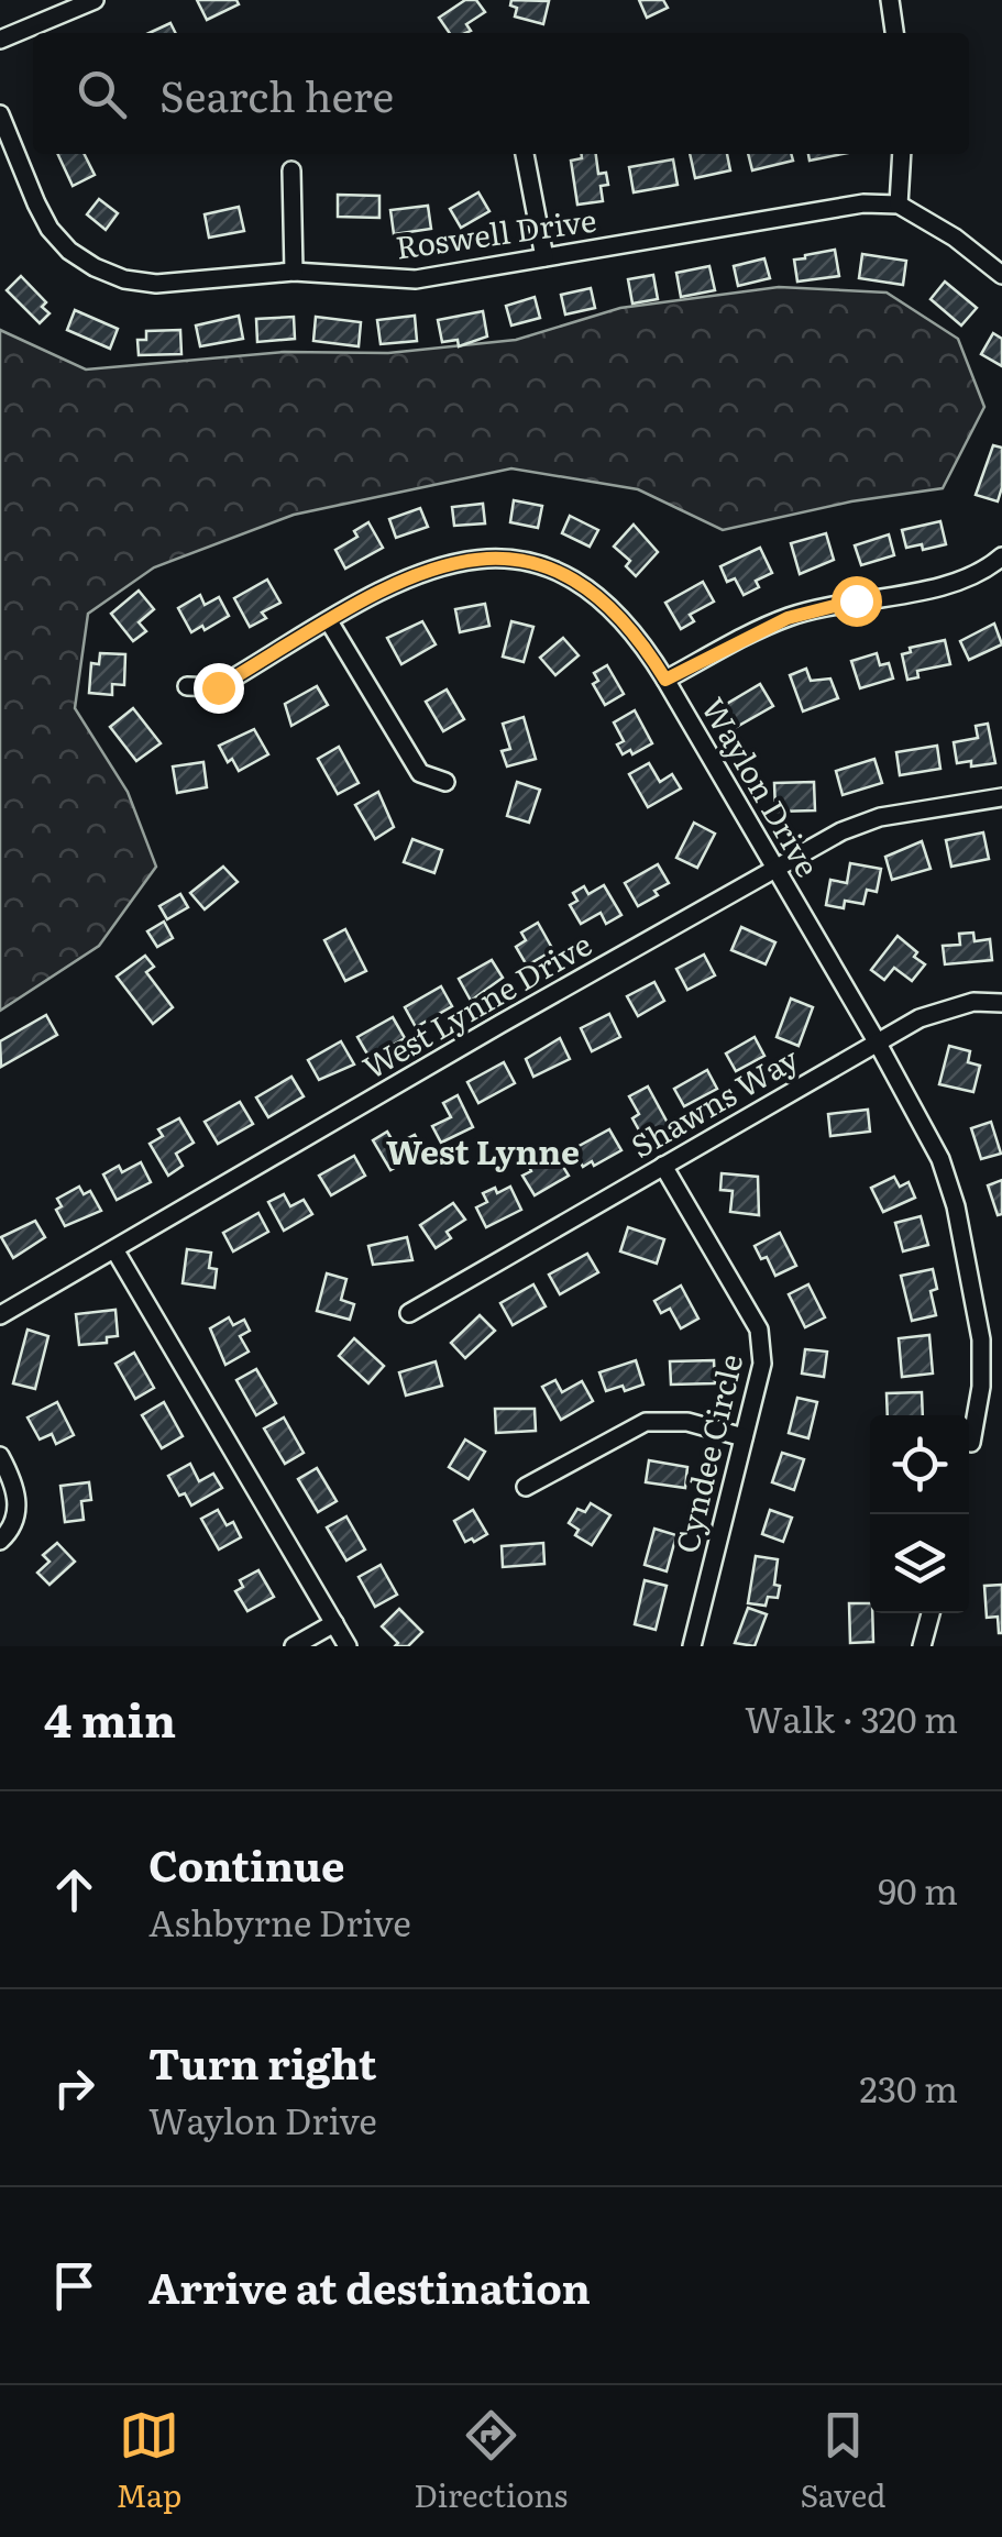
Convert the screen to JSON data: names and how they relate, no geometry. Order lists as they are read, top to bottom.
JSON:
{
  "streets": {
    "street": [
      "Roswell Drive",
      "Waylon Drive",
      "West Lynne Drive",
      "Shawns Way",
      "Cyndee Circle"
    ]
  },
  "crossings": [
    ["Waylon Drive", "West Lynne Drive"],
    ["Waylon Drive", "Shawns Way"],
    ["Shawns Way", "Cyndee Circle"]
  ],
  "districts": ["West Lynne"],
  "page": {
    "search": "Search here",
    "heading": ["4 min", "Walk · 320 m"],
    "list": [
      ["Continue", "Ashbyrne Drive", "90 m"],
      ["Turn right", "Waylon Drive", "230 m"],
      "Arrive at destination"
    ],
    "nav": ["Map", "Directions", "Saved"]
  }
}
